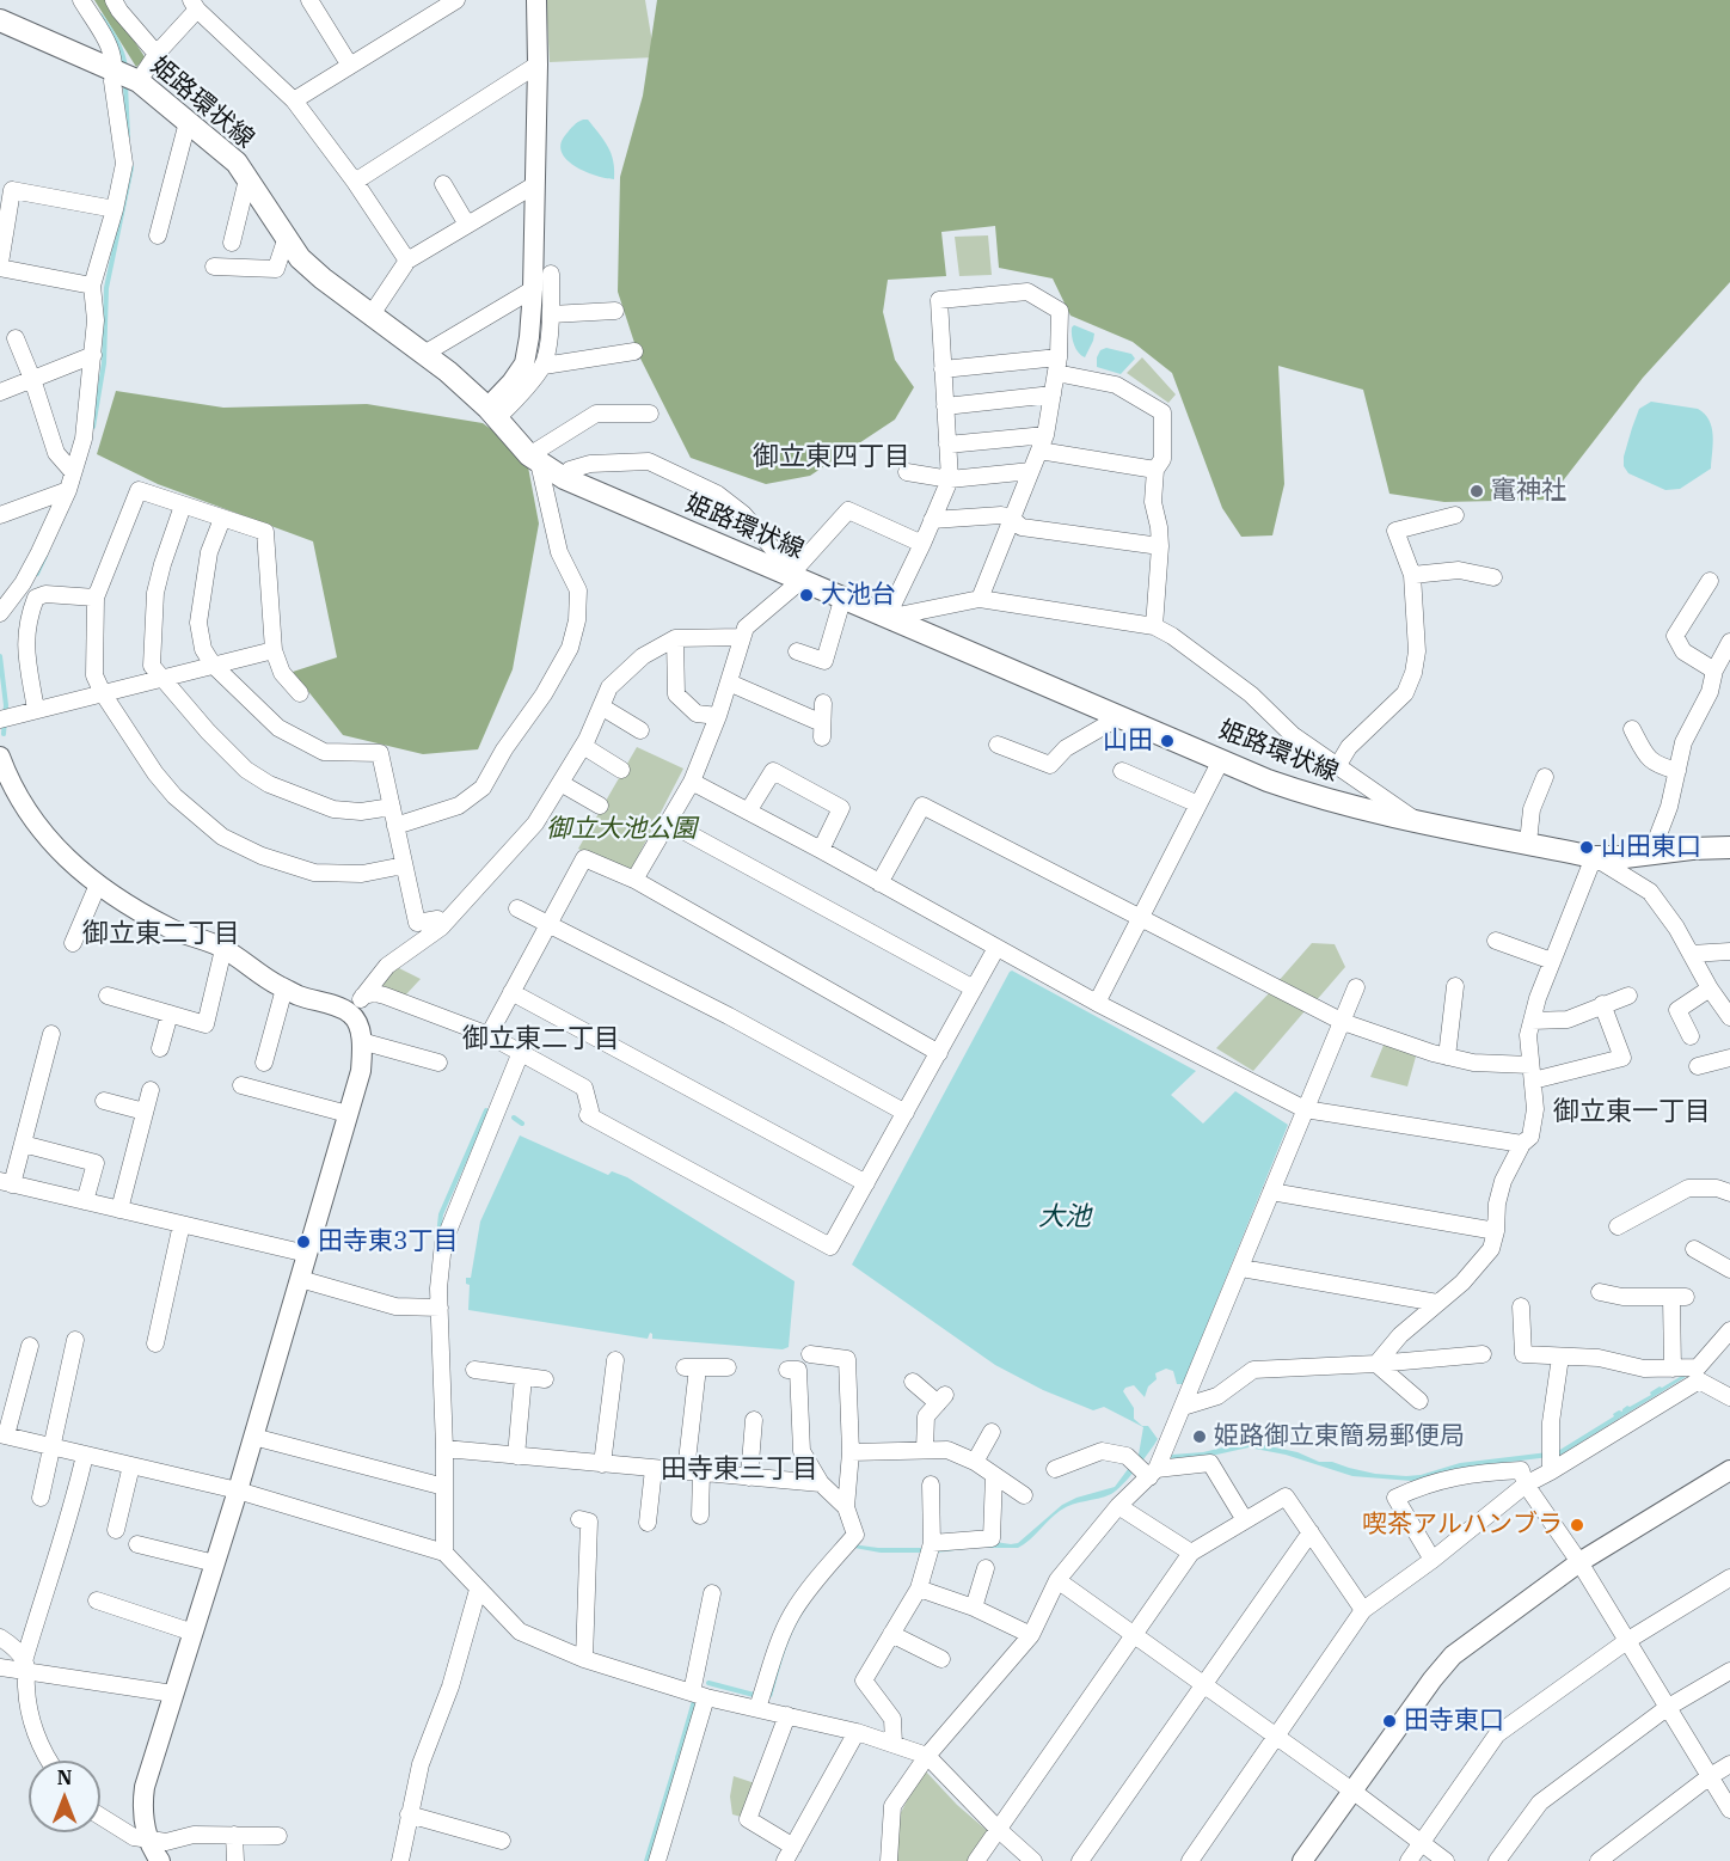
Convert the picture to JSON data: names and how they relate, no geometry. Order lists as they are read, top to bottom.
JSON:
{
  "streets": {
    "main road": ["姫路環状線"]
  },
  "districts": [
    "御立東四丁目",
    "御立東二丁目",
    "御立東二丁目",
    "御立東一丁目",
    "田寺東三丁目"
  ],
  "water": ["大池"],
  "parks": ["御立大池公園"],
  "places": [
    "竃神社",
    "大池台",
    "山田",
    "山田東口",
    "田寺東3丁目",
    "姫路御立東簡易郵便局",
    "喫茶アルハンブラ",
    "田寺東口"
  ],
  "north": "top"
}
